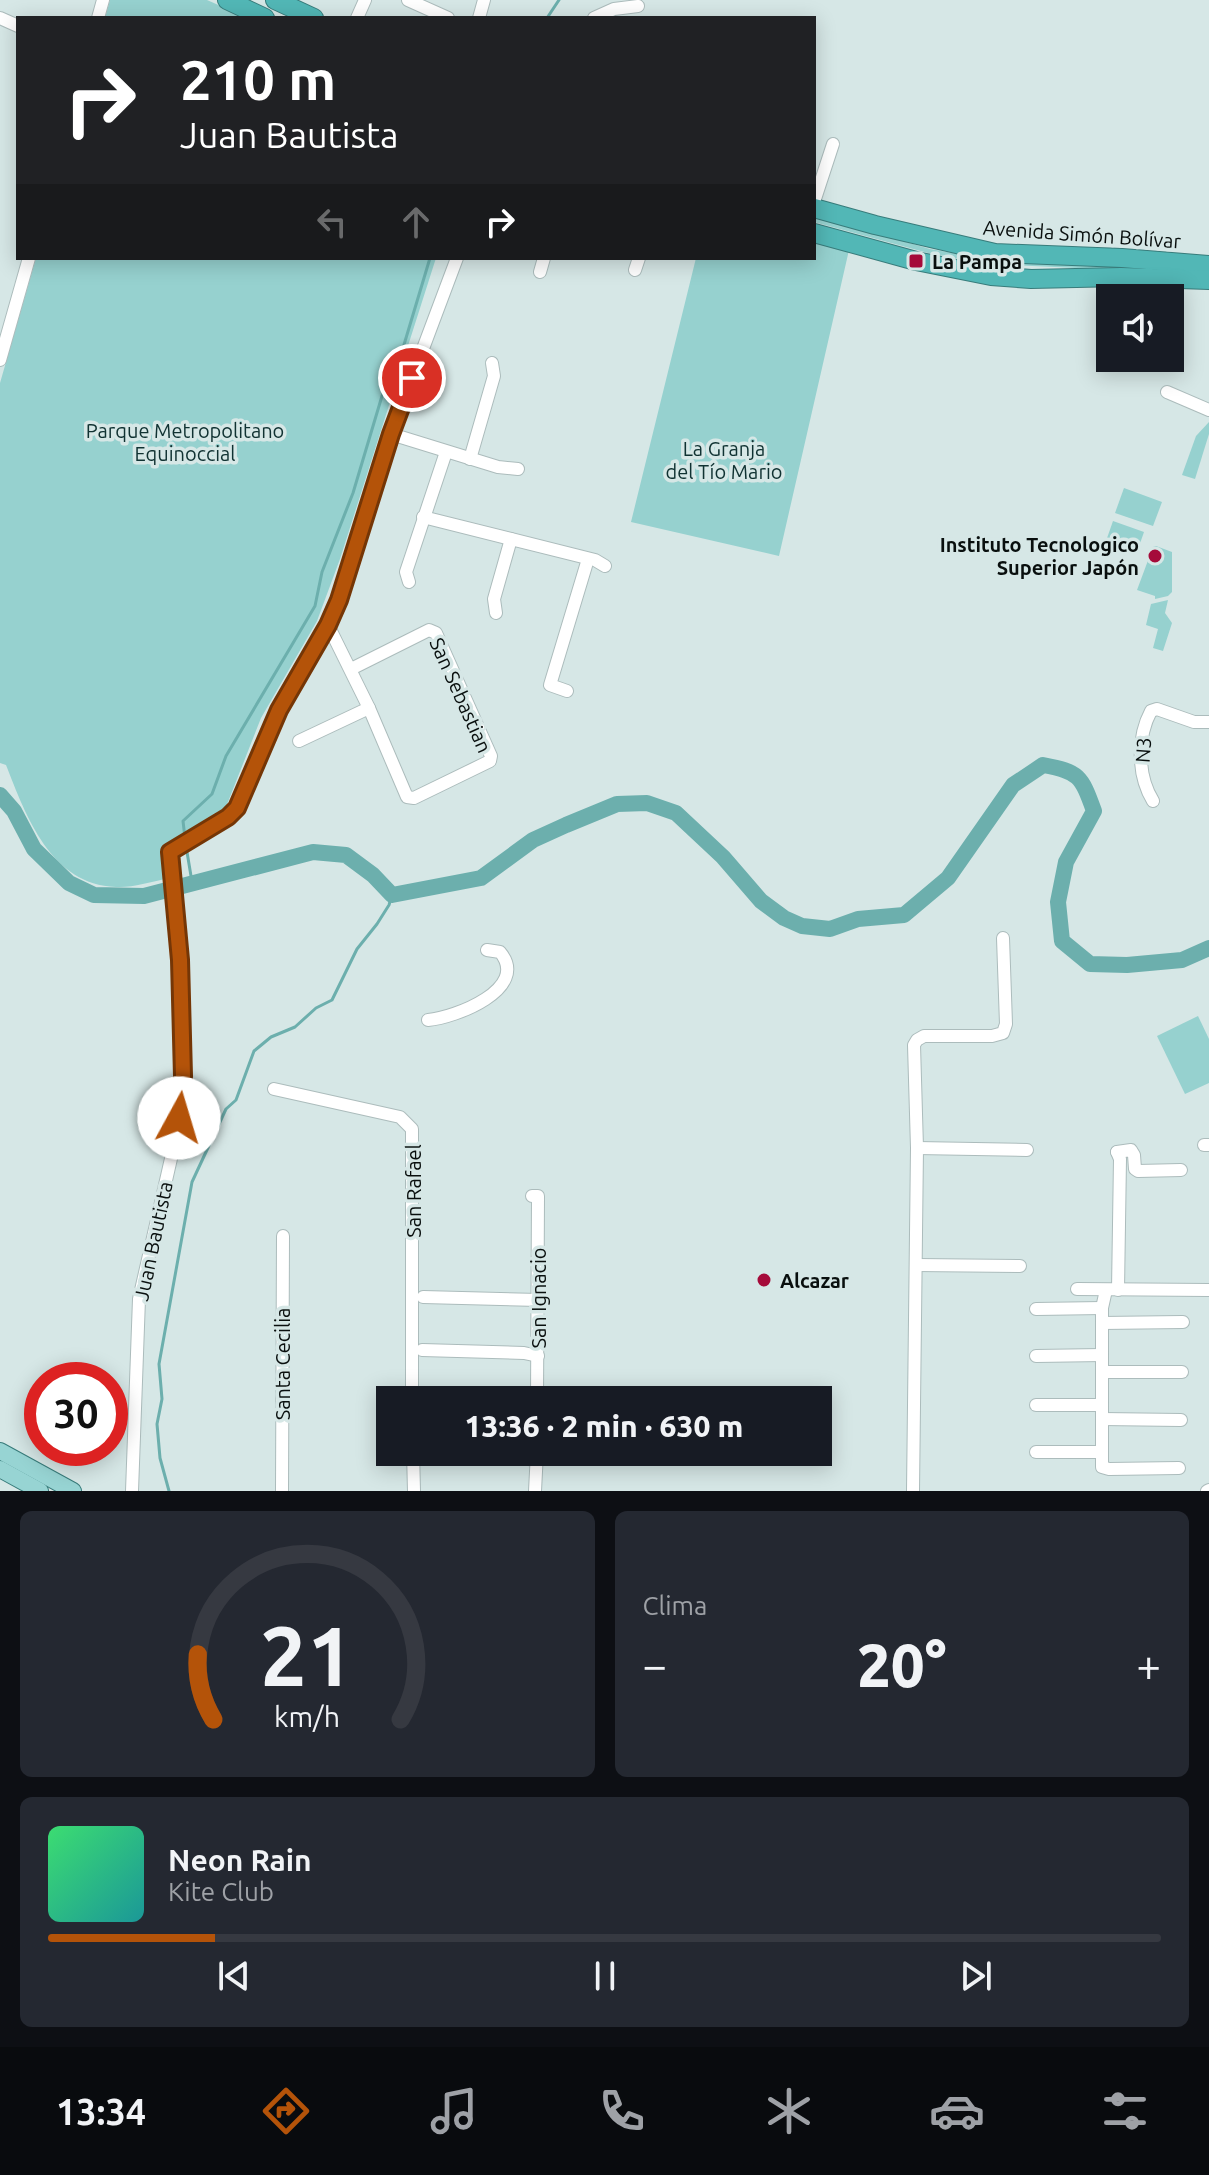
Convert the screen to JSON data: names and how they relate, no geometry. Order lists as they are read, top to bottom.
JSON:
{
  "streets": {
    "highway": ["Avenida Simón Bolívar"],
    "street": [
      "San Sebastian",
      "N3",
      "San Rafael",
      "Juan Bautista",
      "San Ignacio",
      "Santa Cecilia"
    ]
  },
  "crossings": [
    ["San Sebastian", "Juan Bautista"]
  ],
  "parks": ["Parque Metropolitano Equinoccial", "La Granja del Tío Mario"],
  "places": {
    "transit": ["La Pampa"],
    "other": ["Instituto Tecnologico Superior Japón", "Alcazar"]
  },
  "page": {
    "turn": ["210 m", "Juan Bautista"],
    "limit": "30",
    "trip": "13:36 · 2 min · 630 m",
    "tile": "Clima",
    "heat": ["−", "20°", "+"],
    "song": ["Neon Rain", "Kite Club"],
    "tabs": "13:34",
    "gauge": ["21", "km/h"]
  }
}
